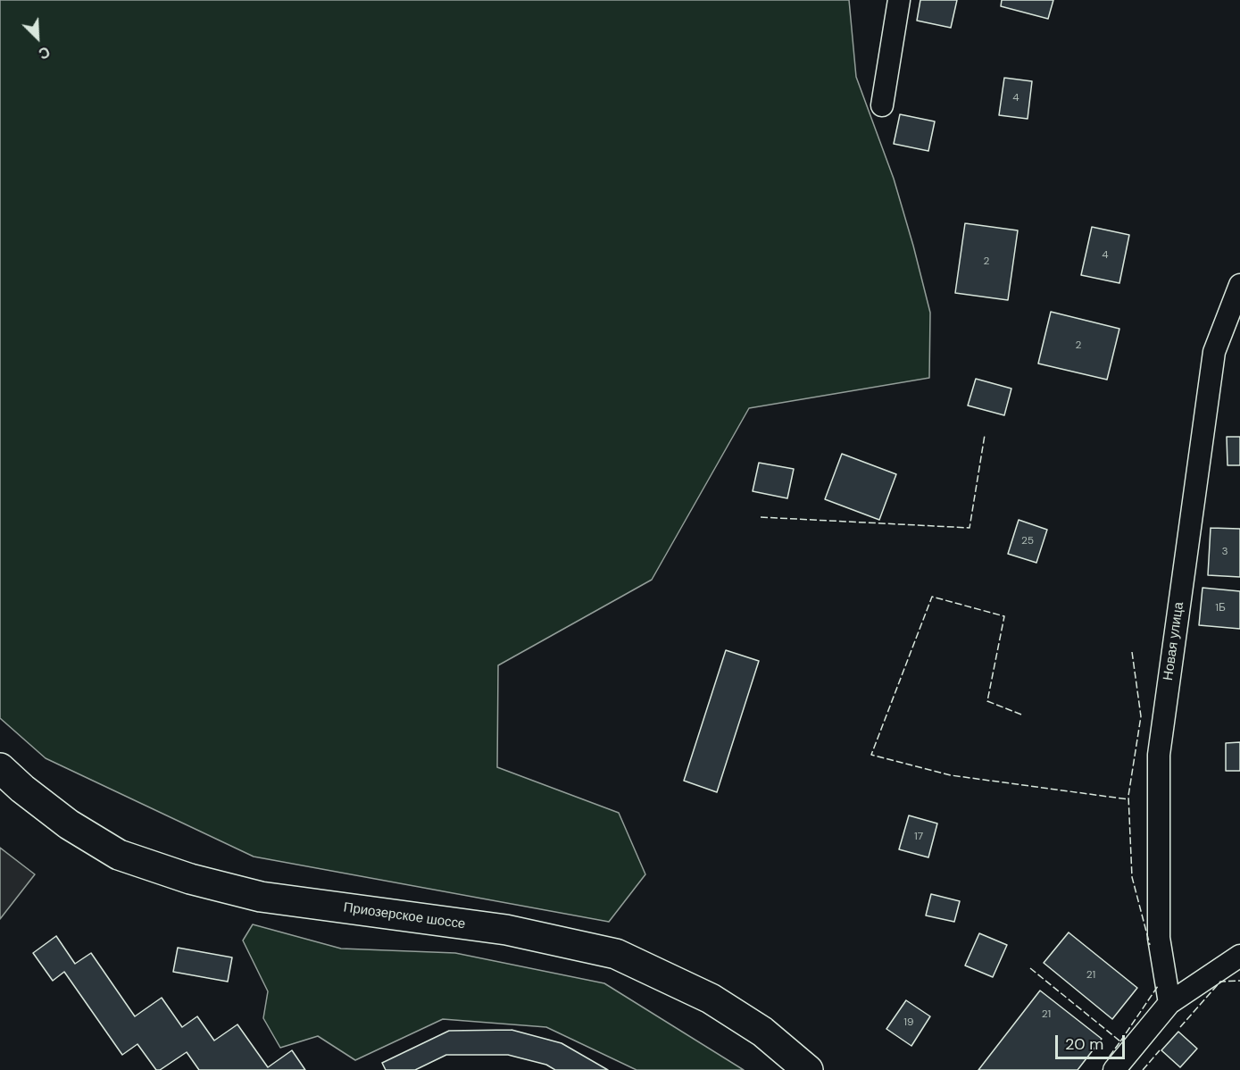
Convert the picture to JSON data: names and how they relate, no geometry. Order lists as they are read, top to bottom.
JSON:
{
  "streets": {
    "main road": ["Приозерское шоссе"],
    "street": ["Новая улица"]
  },
  "house_numbers": [
    "4",
    "4",
    "2",
    "2",
    "25",
    "3",
    "1Б",
    "17",
    "21",
    "21",
    "19"
  ],
  "scale_bar": "20 m",
  "north": "bottom right"
}
